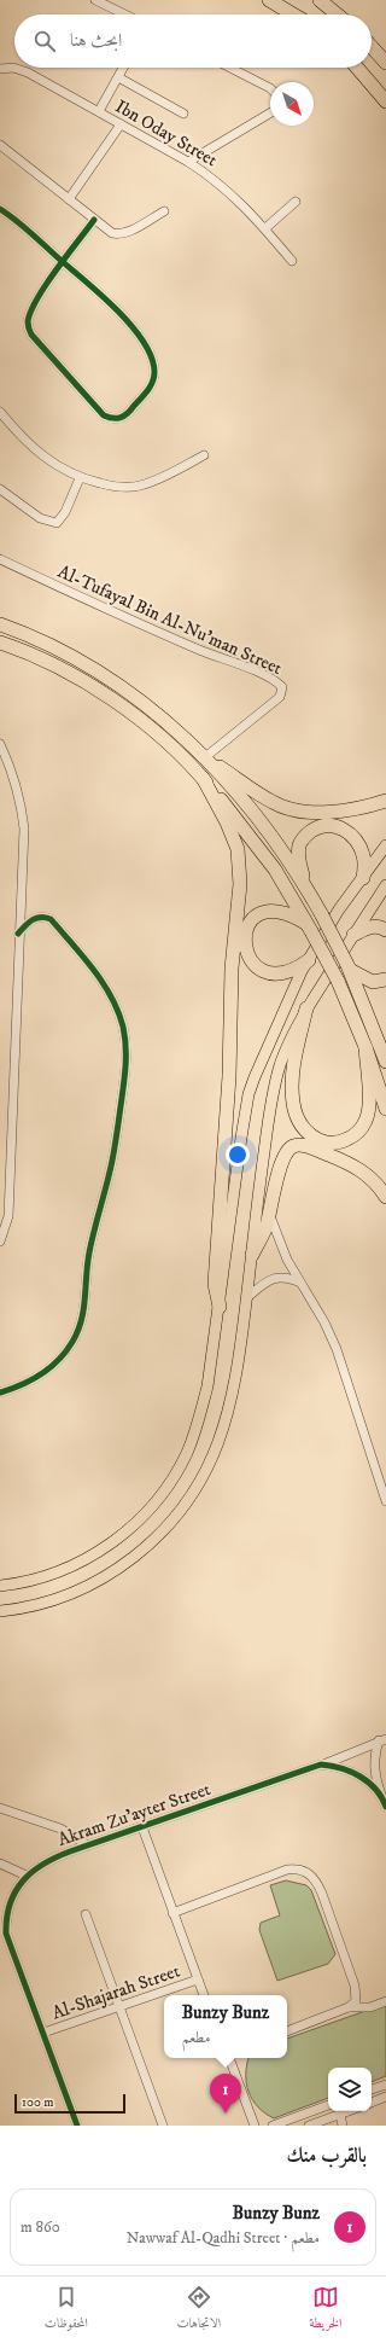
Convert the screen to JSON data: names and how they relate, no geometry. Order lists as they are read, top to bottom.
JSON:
{
  "streets": {
    "street": [
      "Ibn Oday Street",
      "Al-Tufayal Bin Al-Nu'man Street",
      "Akram Zu'ayter Street",
      "Al-Shajarah Street"
    ]
  },
  "crossings": [
    ["Akram Zu'ayter Street", "Al-Shajarah Street"]
  ],
  "scale_bar": "100 m",
  "north": "bottom right",
  "page": {
    "search": "ابحث هنا",
    "popup": ["Bunzy Bunz", "مطعم"],
    "pins": "1",
    "scale": "100 m",
    "heading": "بالقرب منك",
    "list": [
      {
        "mark": "1",
        "name": "Bunzy Bunz",
        "note": "مطعم · Nawwaf Al-Qadhi Street",
        "value": "860 m"
      }
    ],
    "nav": ["الخريطة", "الاتجاهات", "المحفوظات"]
  }
}
